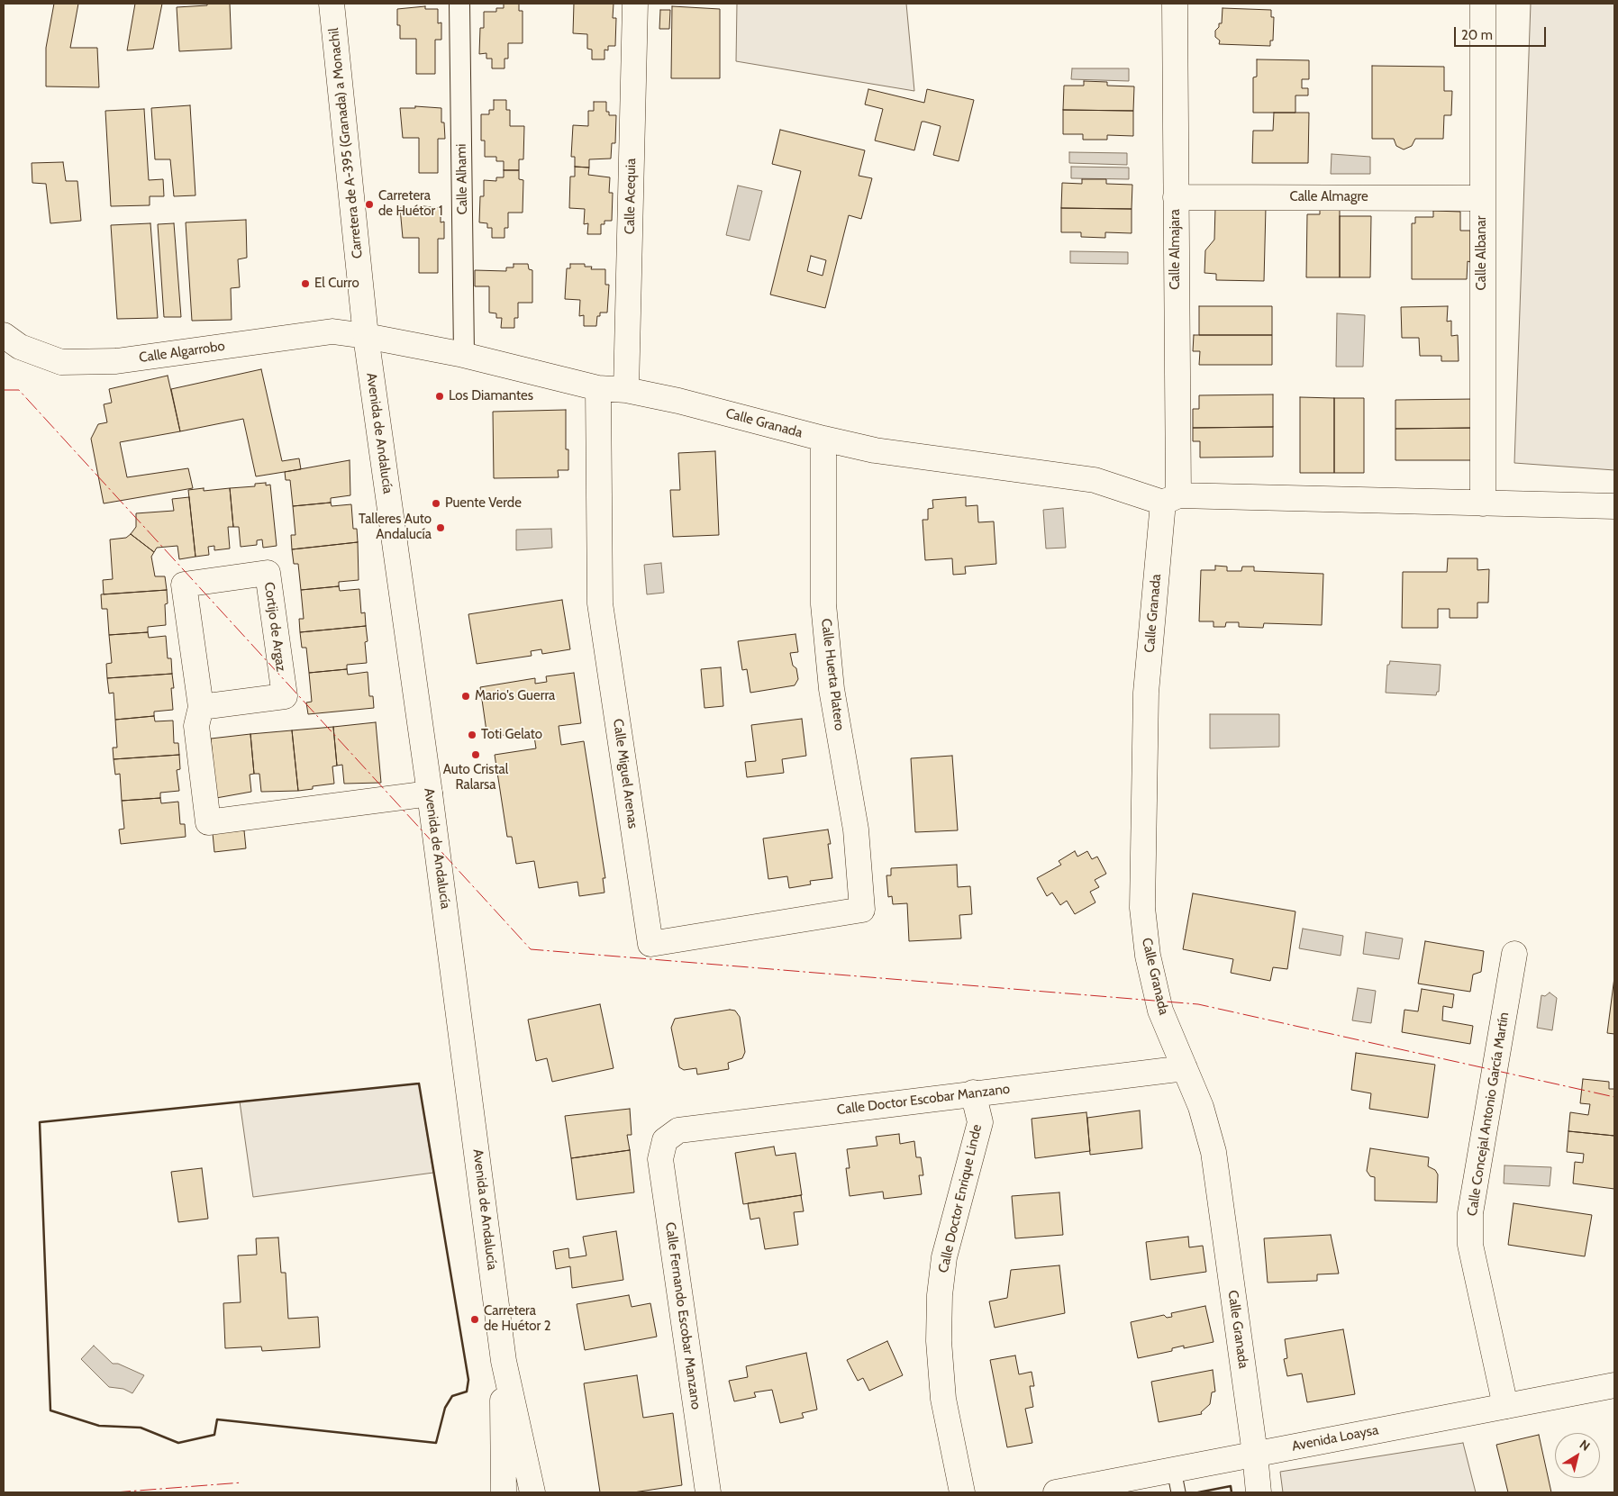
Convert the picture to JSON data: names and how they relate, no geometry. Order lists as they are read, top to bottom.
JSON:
{
  "streets": {
    "street": [
      "Carretera de A-395 (Granada) a Monachil",
      "Calle Alhami",
      "Calle Acequia",
      "Calle Almagre",
      "Calle Almajara",
      "Calle Albanar",
      "Calle Algarrobo",
      "Calle Granada",
      "Avenida de Andalucía",
      "Cortijo de Argaz",
      "Calle Huerta Platero",
      "Calle Miguel Arenas",
      "Calle Doctor Escobar Manzano",
      "Calle Concejal Antonio García Martín",
      "Calle Doctor Enrique Linde",
      "Calle Fernando Escobar Manzano",
      "Avenida Loaysa"
    ]
  },
  "crossings": [
    ["Carretera de A-395 (Granada) a Monachil", "Calle Algarrobo"],
    ["Carretera de A-395 (Granada) a Monachil", "Calle Granada"],
    ["Carretera de A-395 (Granada) a Monachil", "Avenida de Andalucía"],
    ["Calle Alhami", "Calle Granada"],
    ["Calle Acequia", "Calle Granada"],
    ["Calle Almagre", "Calle Almajara"],
    ["Calle Almagre", "Calle Albanar"],
    ["Calle Almajara", "Calle Granada"],
    ["Calle Albanar", "Calle Granada"],
    ["Calle Algarrobo", "Calle Granada"],
    ["Calle Algarrobo", "Avenida de Andalucía"],
    ["Calle Granada", "Avenida de Andalucía"],
    ["Calle Granada", "Calle Huerta Platero"],
    ["Calle Granada", "Calle Miguel Arenas"],
    ["Calle Granada", "Calle Doctor Escobar Manzano"],
    ["Calle Granada", "Avenida Loaysa"],
    ["Avenida de Andalucía", "Cortijo de Argaz"],
    ["Calle Huerta Platero", "Calle Miguel Arenas"],
    ["Calle Doctor Escobar Manzano", "Calle Doctor Enrique Linde"],
    ["Calle Doctor Escobar Manzano", "Calle Fernando Escobar Manzano"],
    ["Calle Concejal Antonio García Martín", "Avenida Loaysa"]
  ],
  "places": [
    "Carretera de Huétor 1",
    "El Curro",
    "Los Diamantes",
    "Puente Verde",
    "Talleres Auto Andalucía",
    "Mario's Guerra",
    "Toti Gelato",
    "Auto Cristal Ralarsa",
    "Carretera de Huétor 2"
  ],
  "scale_bar": "20 m",
  "north": "top right"
}
